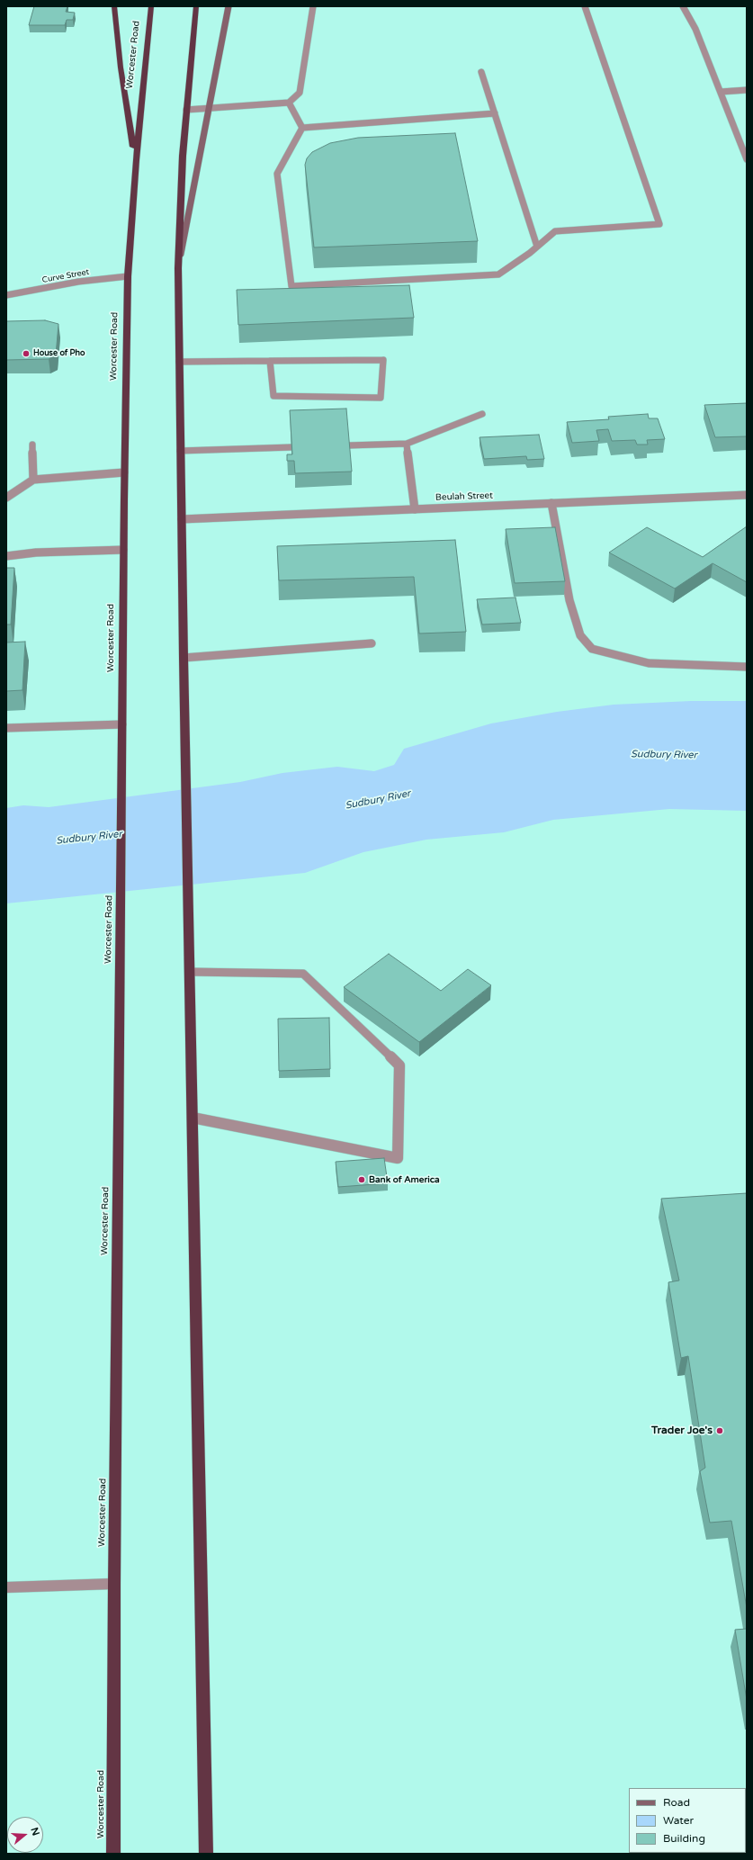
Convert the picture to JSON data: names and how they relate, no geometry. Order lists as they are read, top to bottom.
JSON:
{
  "streets": {
    "highway": ["Worcester Road"],
    "street": ["Curve Street", "Beulah Street"]
  },
  "crossings": [
    ["Worcester Road", "Curve Street"]
  ],
  "water": ["Sudbury River"],
  "places": ["House of Pho", "Bank of America", "Trader Joe's"],
  "legend": ["Road", "Water", "Building"],
  "north": "right"
}
